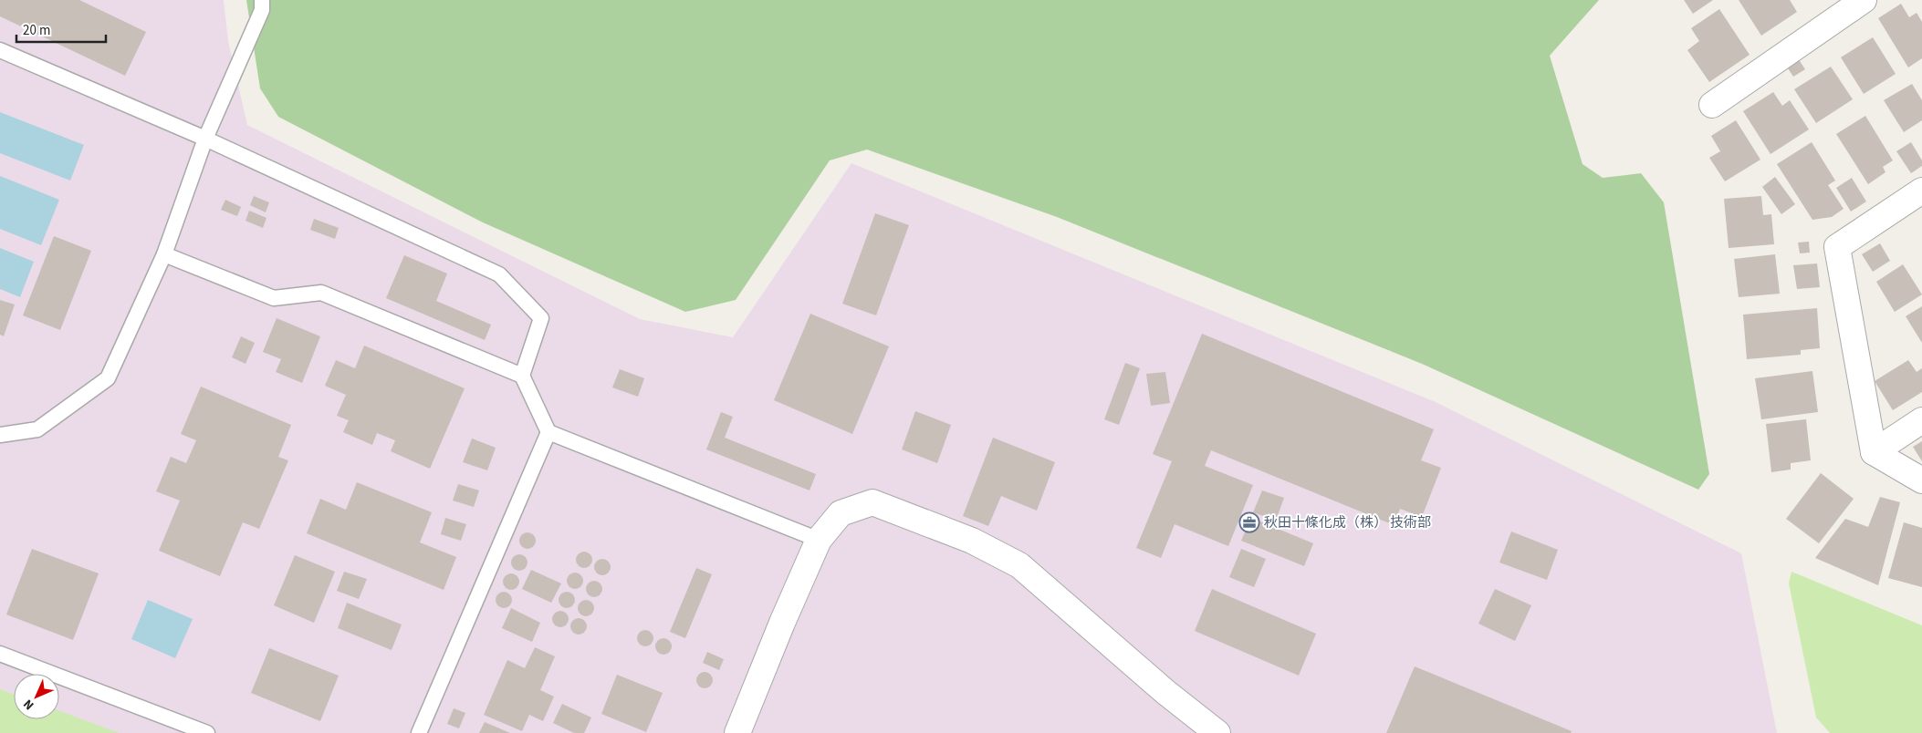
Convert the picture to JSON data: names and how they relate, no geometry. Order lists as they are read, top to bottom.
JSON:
{
  "places": {
    "office": ["秋田十條化成（株） 技術部"]
  },
  "scale_bar": "20 m",
  "north": "bottom left"
}
